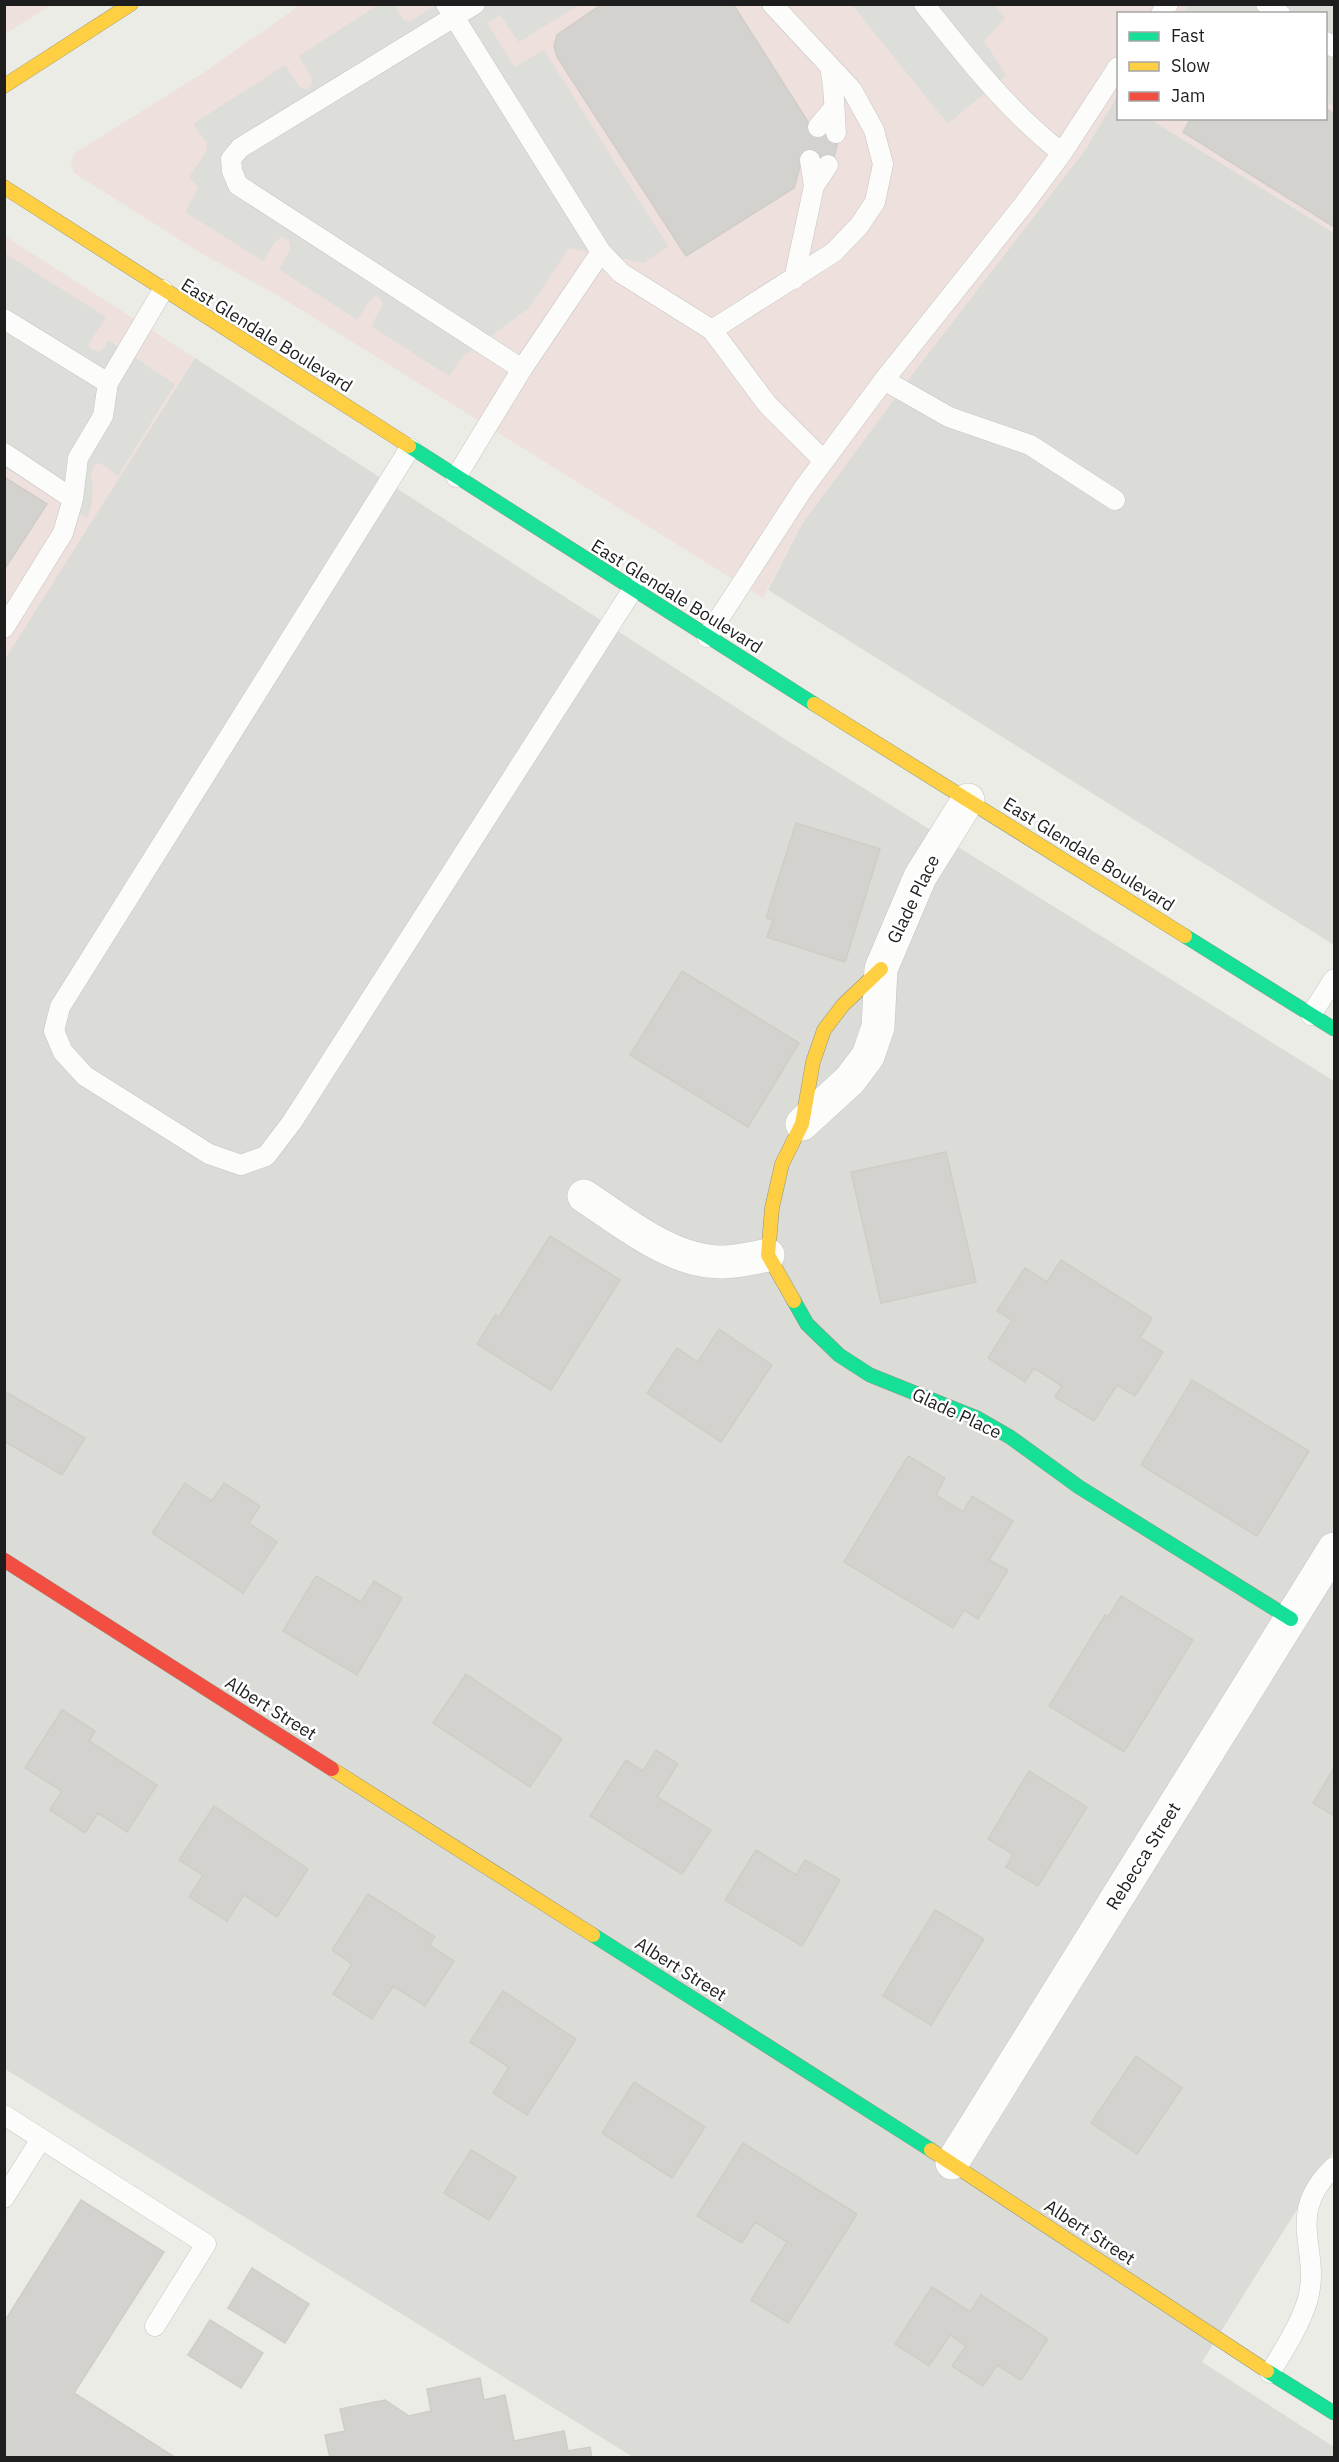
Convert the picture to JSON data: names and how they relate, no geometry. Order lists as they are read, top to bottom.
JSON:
{
  "streets": {
    "street": [
      "East Glendale Boulevard",
      "Glade Place",
      "Albert Street",
      "Rebecca Street"
    ]
  },
  "crossings": [
    ["East Glendale Boulevard", "Glade Place"],
    ["Glade Place", "Rebecca Street"],
    ["Albert Street", "Rebecca Street"]
  ],
  "legend": ["Fast", "Slow", "Jam"]
}
